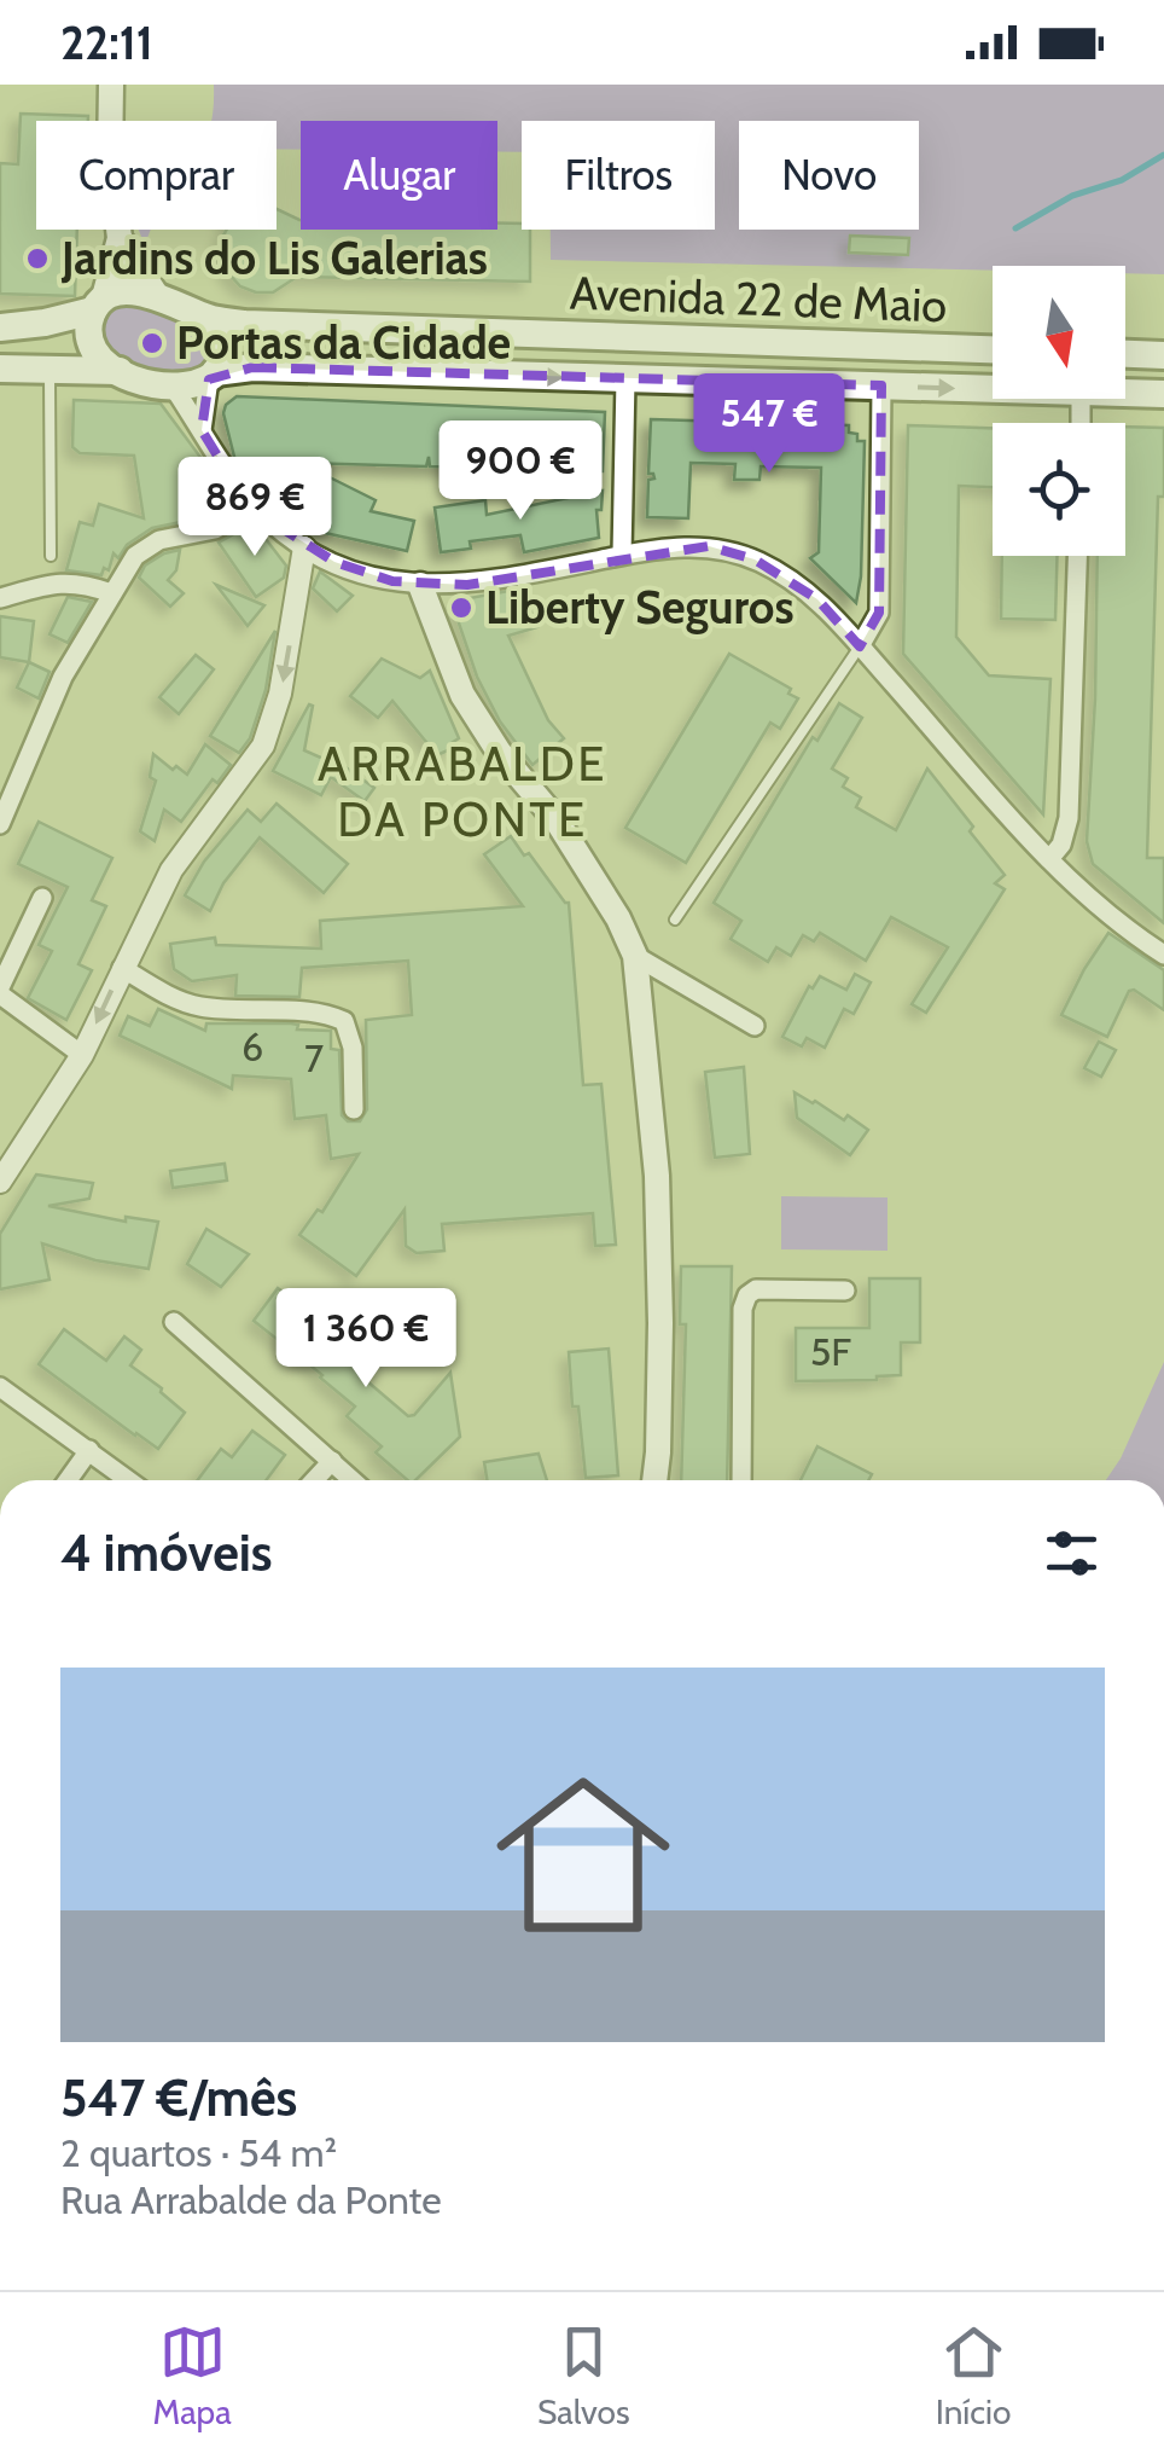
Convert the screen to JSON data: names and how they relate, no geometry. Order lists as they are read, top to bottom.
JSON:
{
  "streets": {
    "main road": ["Avenida 22 de Maio"]
  },
  "districts": ["ARRABALDE DA PONTE"],
  "places": ["Jardins do Lis Galerias", "Portas da Cidade", "Liberty Seguros"],
  "house_numbers": ["6", "7", "5F"],
  "north": "bottom",
  "page": {
    "status": "22:11",
    "chip": [
      "Comprar",
      "Alugar",
      "Filtros",
      "Novo"
    ],
    "price": [
      "547 €",
      "900 €",
      "869 €",
      "1 360 €"
    ],
    "heading": "4 imóveis",
    "list": [
      {
        "name": "547 €/mês",
        "note": "2 quartos · 54 m² · Rua Arrabalde da Ponte"
      }
    ],
    "tabs": ["Mapa", "Salvos", "Início"]
  }
}
